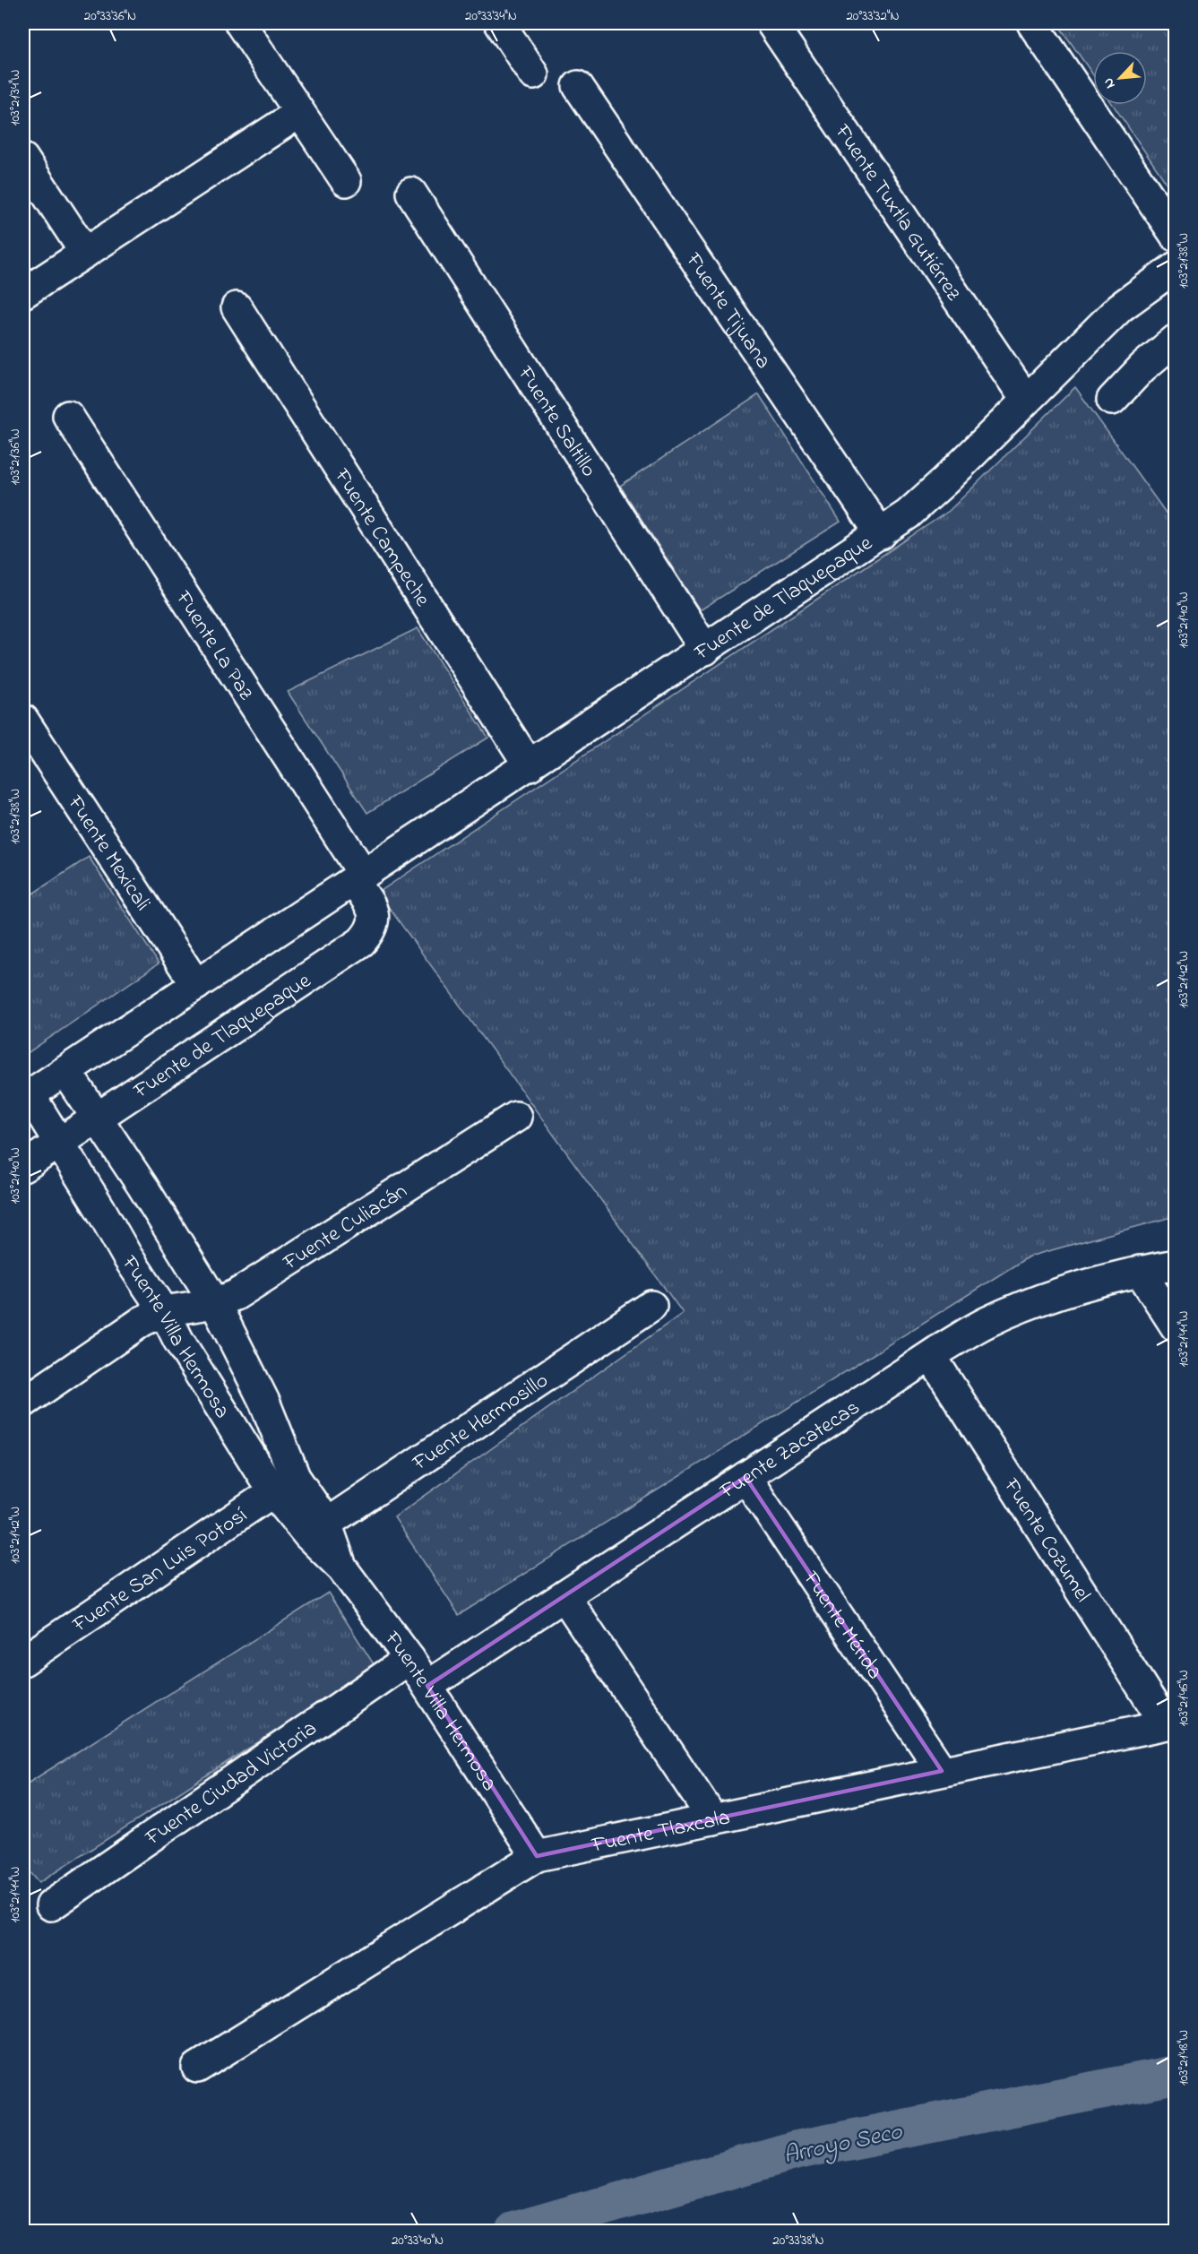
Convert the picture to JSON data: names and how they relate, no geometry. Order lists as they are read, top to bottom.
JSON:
{
  "streets": {
    "street": [
      "Fuente Tuxtla Gutiérrez",
      "Fuente Tijuana",
      "Fuente Saltillo",
      "Fuente Campeche",
      "Fuente de Tlaquepaque",
      "Fuente La Paz",
      "Fuente Mexicali",
      "Fuente Culiacán",
      "Fuente Villa Hermosa",
      "Fuente Hermosillo",
      "Fuente Zacatecas",
      "Fuente Cozumel",
      "Fuente San Luis Potosí",
      "Fuente Mérida",
      "Fuente Ciudad Victoria",
      "Fuente Tlaxcala"
    ]
  },
  "crossings": [
    ["Fuente Tuxtla Gutiérrez", "Fuente de Tlaquepaque"],
    ["Fuente Tijuana", "Fuente de Tlaquepaque"],
    ["Fuente Saltillo", "Fuente de Tlaquepaque"],
    ["Fuente Campeche", "Fuente de Tlaquepaque"],
    ["Fuente de Tlaquepaque", "Fuente La Paz"],
    ["Fuente de Tlaquepaque", "Fuente Mexicali"],
    ["Fuente de Tlaquepaque", "Fuente Villa Hermosa"],
    ["Fuente Culiacán", "Fuente Villa Hermosa"],
    ["Fuente Villa Hermosa", "Fuente Hermosillo"],
    ["Fuente Villa Hermosa", "Fuente Zacatecas"],
    ["Fuente Villa Hermosa", "Fuente San Luis Potosí"],
    ["Fuente Villa Hermosa", "Fuente Ciudad Victoria"],
    ["Fuente Villa Hermosa", "Fuente Tlaxcala"],
    ["Fuente Zacatecas", "Fuente Cozumel"],
    ["Fuente Zacatecas", "Fuente Mérida"],
    ["Fuente Cozumel", "Fuente Tlaxcala"],
    ["Fuente Mérida", "Fuente Tlaxcala"]
  ],
  "water": ["Arroyo Seco"],
  "north": "bottom left",
  "coordinates": [
    "20°33'36\"N",
    "20°33'34\"N",
    "20°33'32\"N",
    "103°21'34\"W",
    "103°21'38\"W",
    "103°21'36\"W",
    "103°21'40\"W",
    "103°21'42\"W",
    "103°21'44\"W",
    "103°21'46\"W",
    "103°21'48\"W",
    "20°33'40\"N",
    "20°33'38\"N"
  ]
}
